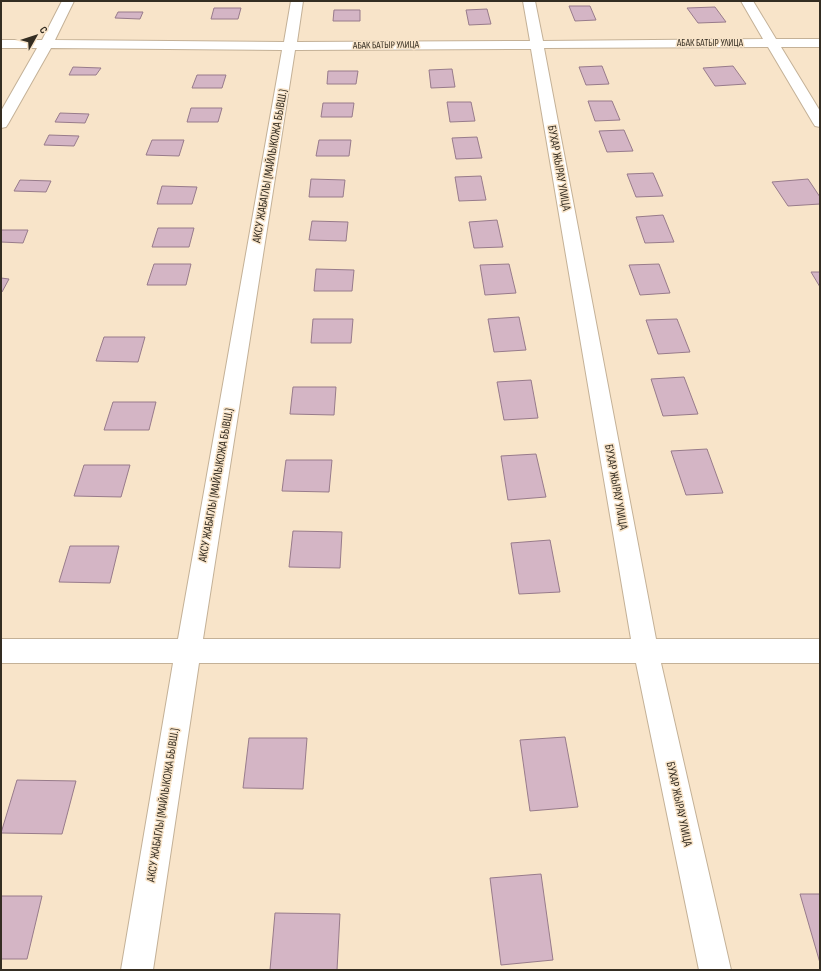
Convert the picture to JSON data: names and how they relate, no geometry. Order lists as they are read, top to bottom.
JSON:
{
  "streets": {
    "street": ["АБАК БАТЫР УЛИЦА", "АКСУ ЖАБАГЛЫ (МАЙЛЫКОЖА БЫВШ.)", "БУХАР ЖЫРАУ УЛИЦА"]
  },
  "crossings": [
    ["АБАК БАТЫР УЛИЦА", "АКСУ ЖАБАГЛЫ (МАЙЛЫКОЖА БЫВШ.)"],
    ["АБАК БАТЫР УЛИЦА", "БУХАР ЖЫРАУ УЛИЦА"]
  ],
  "north": "top right"
}
